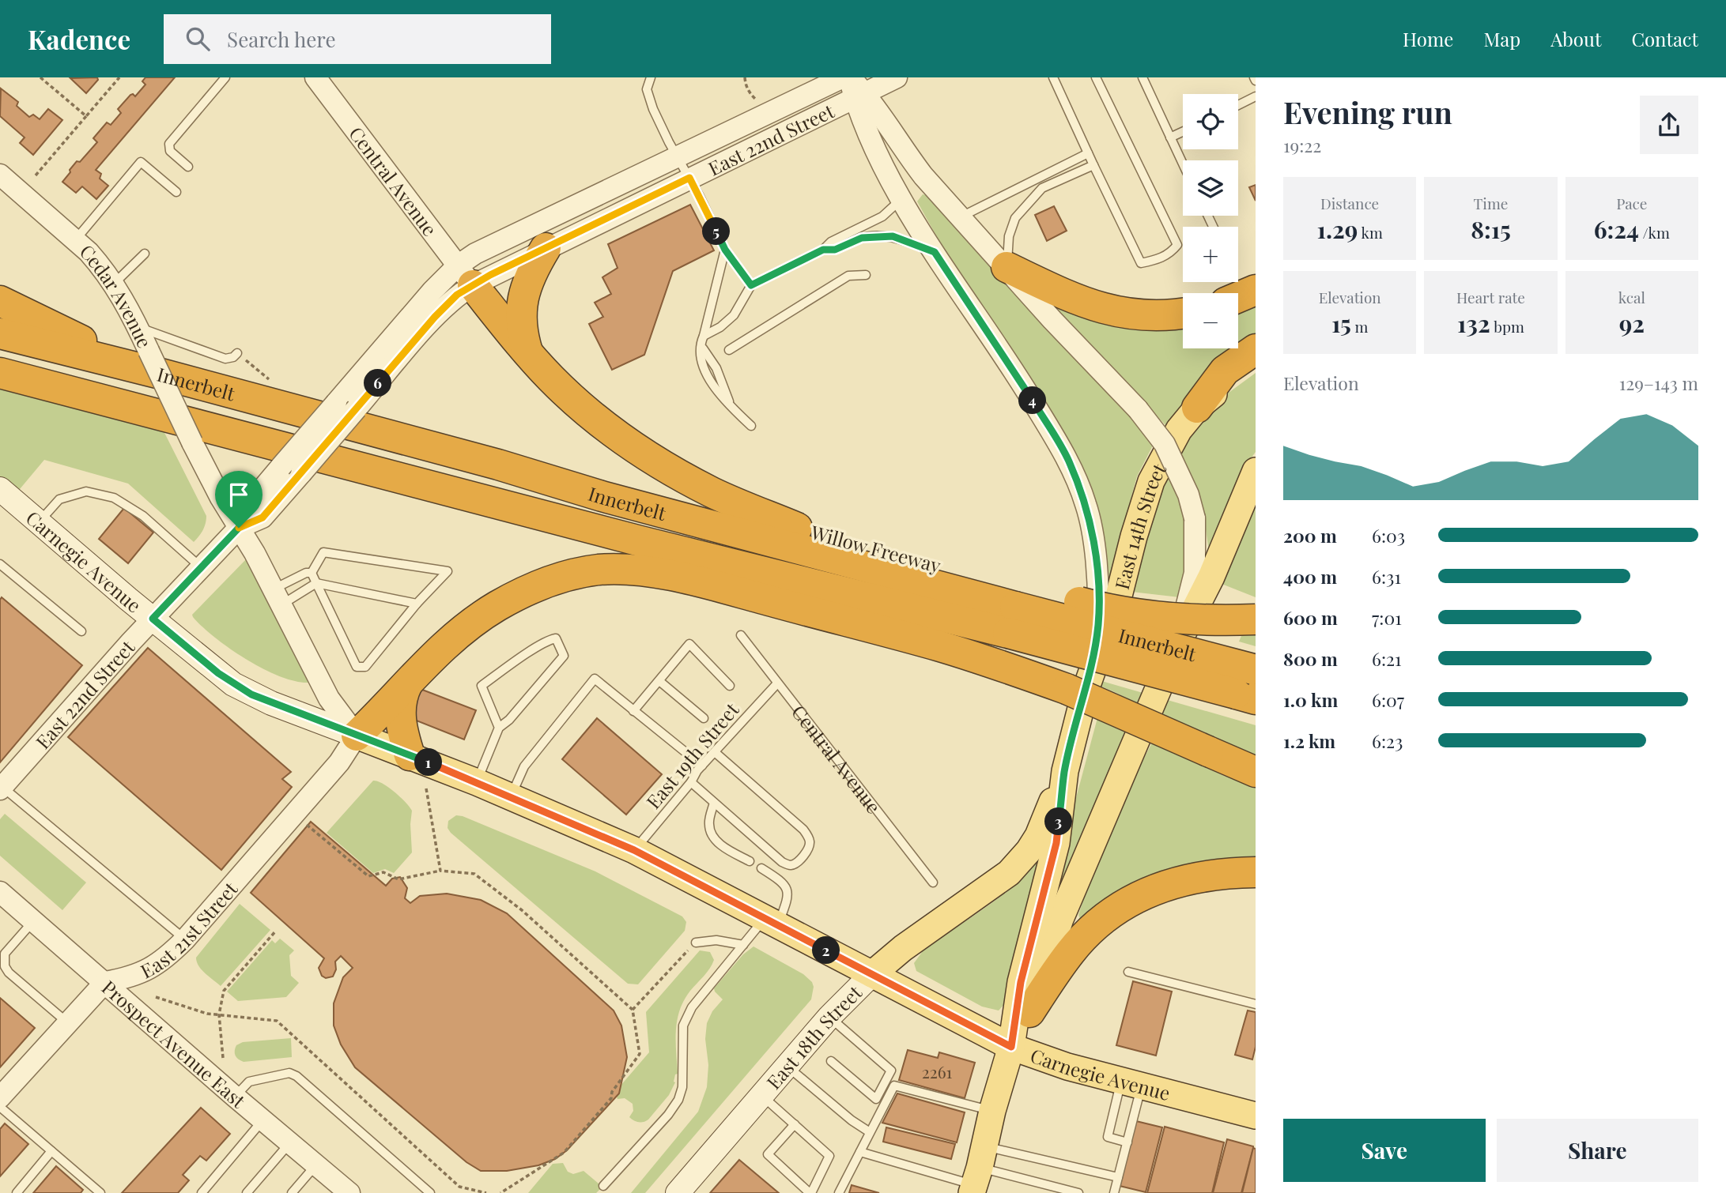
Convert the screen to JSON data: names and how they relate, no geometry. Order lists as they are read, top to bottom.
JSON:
{
  "streets": {
    "highway": ["Innerbelt", "Willow Freeway"],
    "main road": ["East 14th Street", "Carnegie Avenue", "East 18th Street"],
    "street": [
      "East 22nd Street",
      "Central Avenue",
      "Cedar Avenue",
      "East 21st Street",
      "Prospect Avenue East"
    ],
    "lane": ["East 19th Street"]
  },
  "crossings": [
    ["East 22nd Street", "Central Avenue"],
    ["East 22nd Street", "Cedar Avenue"],
    ["East 22nd Street", "Carnegie Avenue"],
    ["Central Avenue", "East 19th Street"],
    ["Cedar Avenue", "Innerbelt"],
    ["Cedar Avenue", "Carnegie Avenue"],
    ["Cedar Avenue", "East 21st Street"],
    ["Innerbelt", "Willow Freeway"],
    ["East 14th Street", "Carnegie Avenue"],
    ["East 14th Street", "East 18th Street"],
    ["Carnegie Avenue", "East 19th Street"],
    ["Carnegie Avenue", "East 21st Street"],
    ["Carnegie Avenue", "East 18th Street"],
    ["East 21st Street", "Prospect Avenue East"]
  ],
  "house_numbers": ["2261"],
  "page": {
    "header": "Kadence",
    "search": "Search here",
    "nav": [
      "Home",
      "Map",
      "About",
      "Contact"
    ],
    "heading": ["Evening run", "19:22"],
    "map_buttons": ["+", "−"],
    "stats": [
      ["Distance", "1.29 km"],
      ["Time", "8:15"],
      ["Pace", "6:24 /km"],
      ["Elevation", "15 m"],
      ["Heart rate", "132 bpm"],
      ["kcal", "92"]
    ],
    "pins": [
      "5",
      "6",
      "4",
      "1",
      "3",
      "2"
    ],
    "chart": ["Elevation", "129–143 m"],
    "list": [
      {
        "name": "200 m",
        "note": "6:03"
      },
      {
        "name": "400 m",
        "note": "6:31"
      },
      {
        "name": "600 m",
        "note": "7:01"
      },
      {
        "name": "800 m",
        "note": "6:21"
      },
      {
        "name": "1.0 km",
        "note": "6:07"
      },
      {
        "name": "1.2 km",
        "note": "6:23"
      }
    ],
    "buttons": ["Save", "Share"]
  }
}
